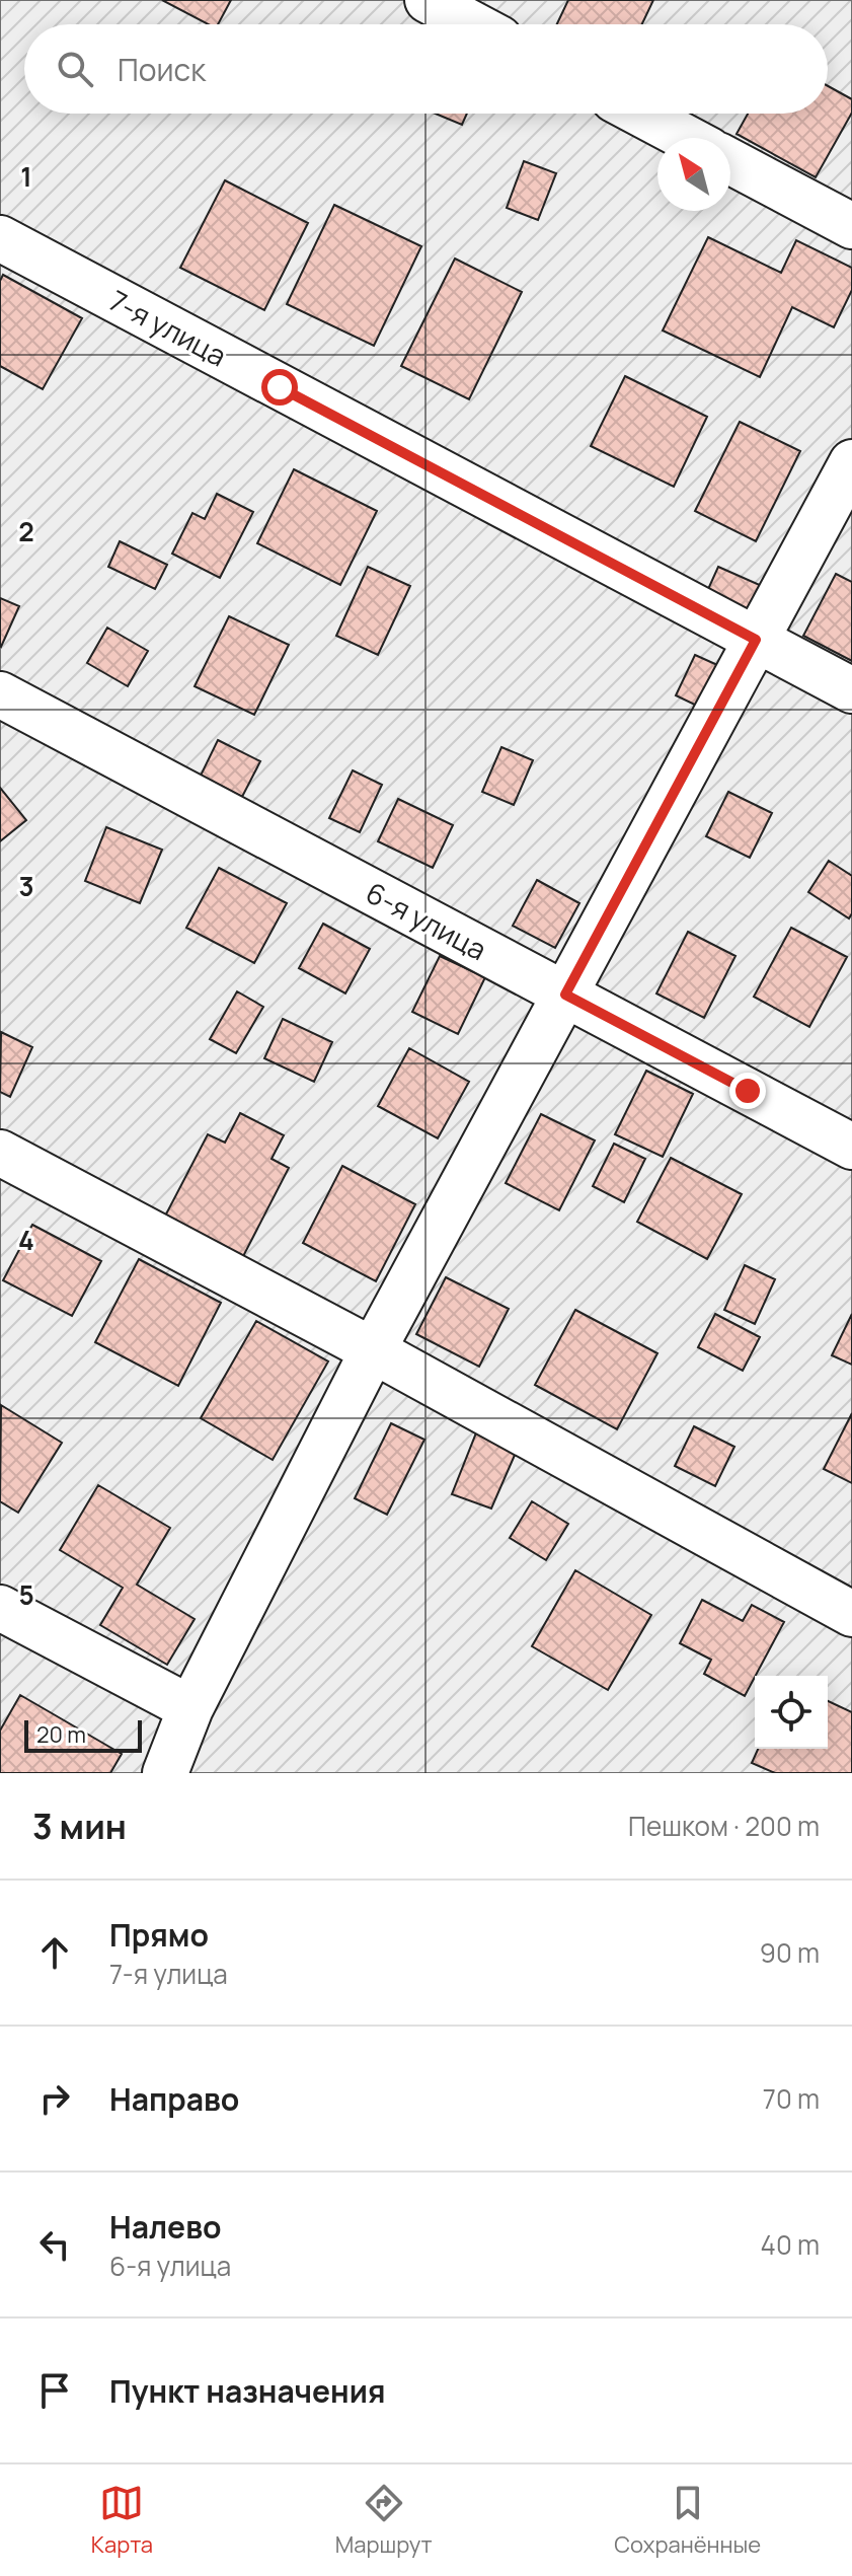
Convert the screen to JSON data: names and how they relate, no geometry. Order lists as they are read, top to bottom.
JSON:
{
  "streets": {
    "street": ["7-я улица", "6-я улица"]
  },
  "scale_bar": "20 m",
  "north": "top left",
  "page": {
    "search": "Поиск",
    "scale": "20 m",
    "heading": ["3 мин", "Пешком · 200 m"],
    "list": [
      ["Прямо", "7-я улица", "90 m"],
      ["Направо", "70 m"],
      ["Налево", "6-я улица", "40 m"],
      "Пункт назначения"
    ],
    "nav": ["Карта", "Маршрут", "Сохранённые"]
  },
  "grid": {
    "rows": [
      "1",
      "2",
      "3",
      "4",
      "5"
    ]
  }
}
